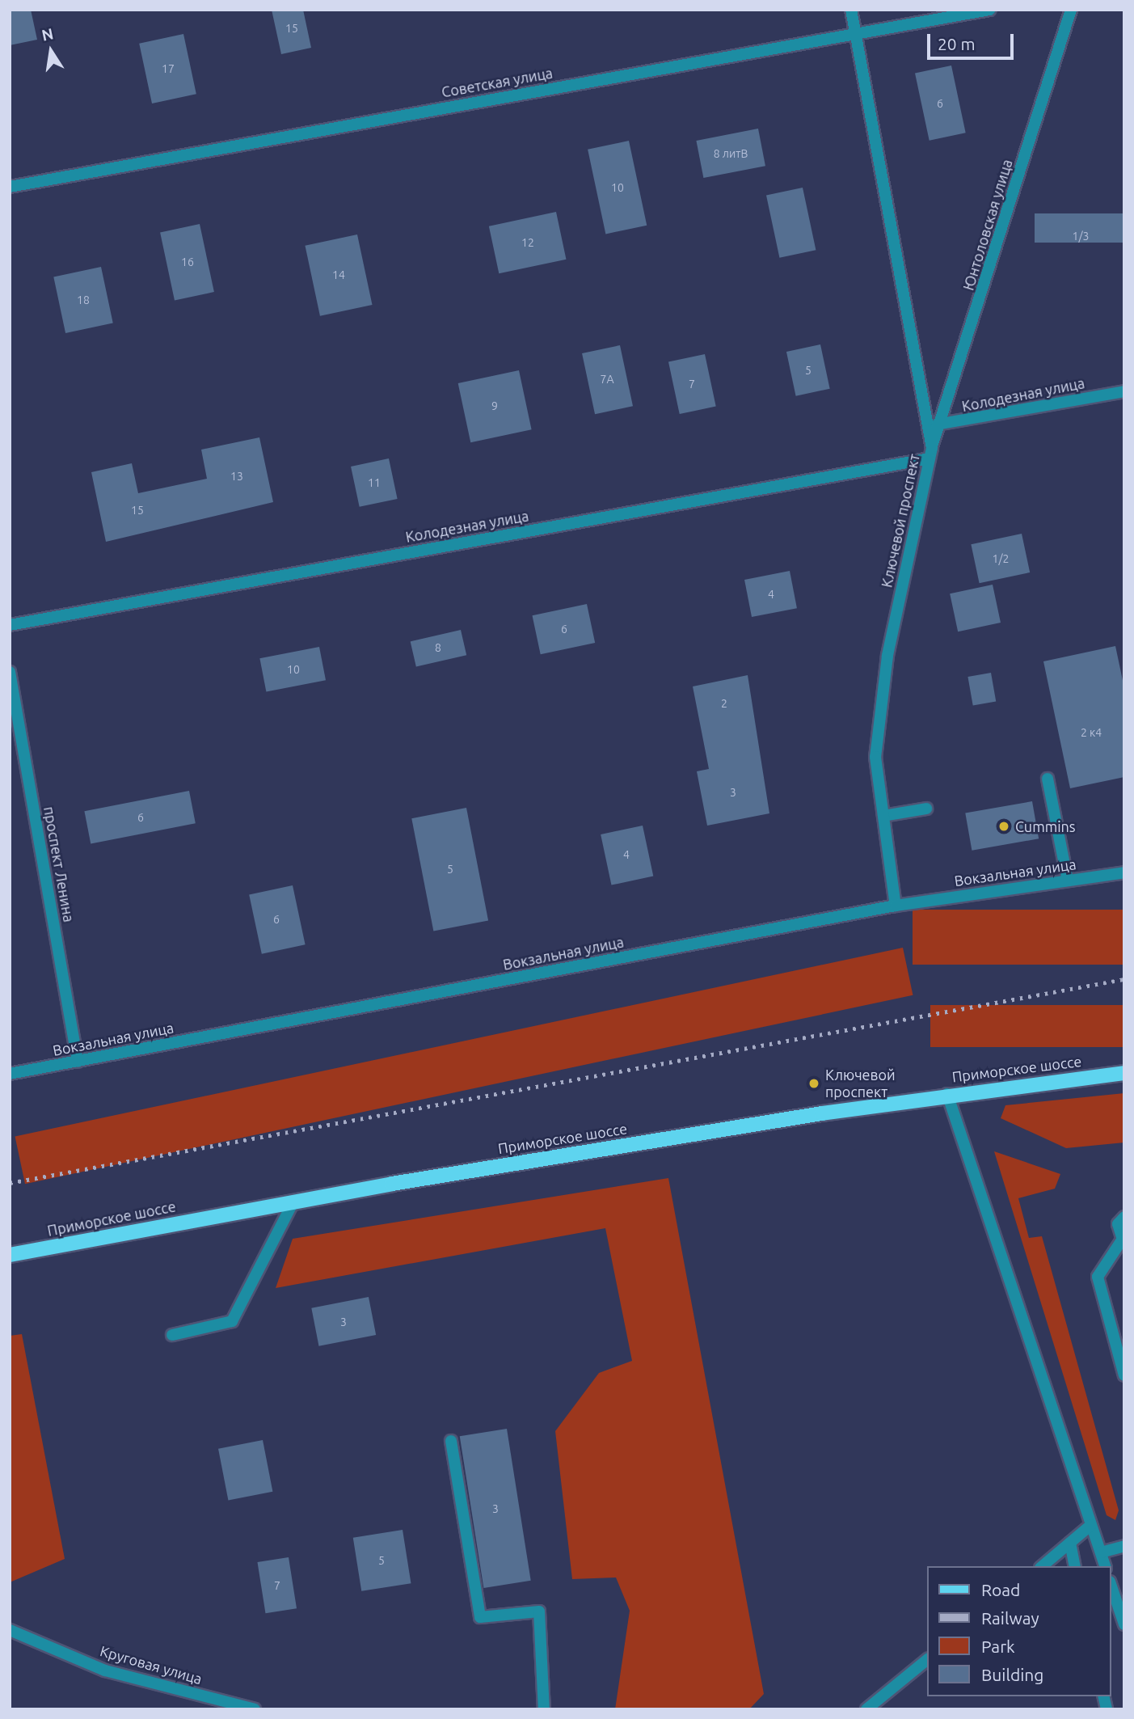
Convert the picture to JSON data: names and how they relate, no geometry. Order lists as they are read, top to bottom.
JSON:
{
  "streets": {
    "main road": ["Приморское шоссе"],
    "street": [
      "Советская улица",
      "Юнтоловская улица",
      "Колодезная улица",
      "Ключевой проспект",
      "проспект Ленина",
      "Вокзальная улица",
      "Круговая улица"
    ]
  },
  "crossings": [
    ["Советская улица", "Ключевой проспект"],
    ["Юнтоловская улица", "Колодезная улица"],
    ["Юнтоловская улица", "Ключевой проспект"],
    ["Колодезная улица", "Ключевой проспект"],
    ["Ключевой проспект", "Вокзальная улица"],
    ["проспект Ленина", "Вокзальная улица"]
  ],
  "places": ["Cummins", "Ключевой проспект"],
  "house_numbers": [
    "15",
    "17",
    "6",
    "8 литВ",
    "10",
    "1/3",
    "12",
    "16",
    "14",
    "18",
    "5",
    "7А",
    "7",
    "9",
    "13",
    "11",
    "15",
    "1/2",
    "4",
    "6",
    "8",
    "10",
    "2",
    "2 к4",
    "3",
    "6",
    "4",
    "5",
    "6",
    "3",
    "3",
    "5",
    "7"
  ],
  "legend": [
    "Road",
    "Railway",
    "Park",
    "Building"
  ],
  "scale_bar": "20 m",
  "north": "top"
}
